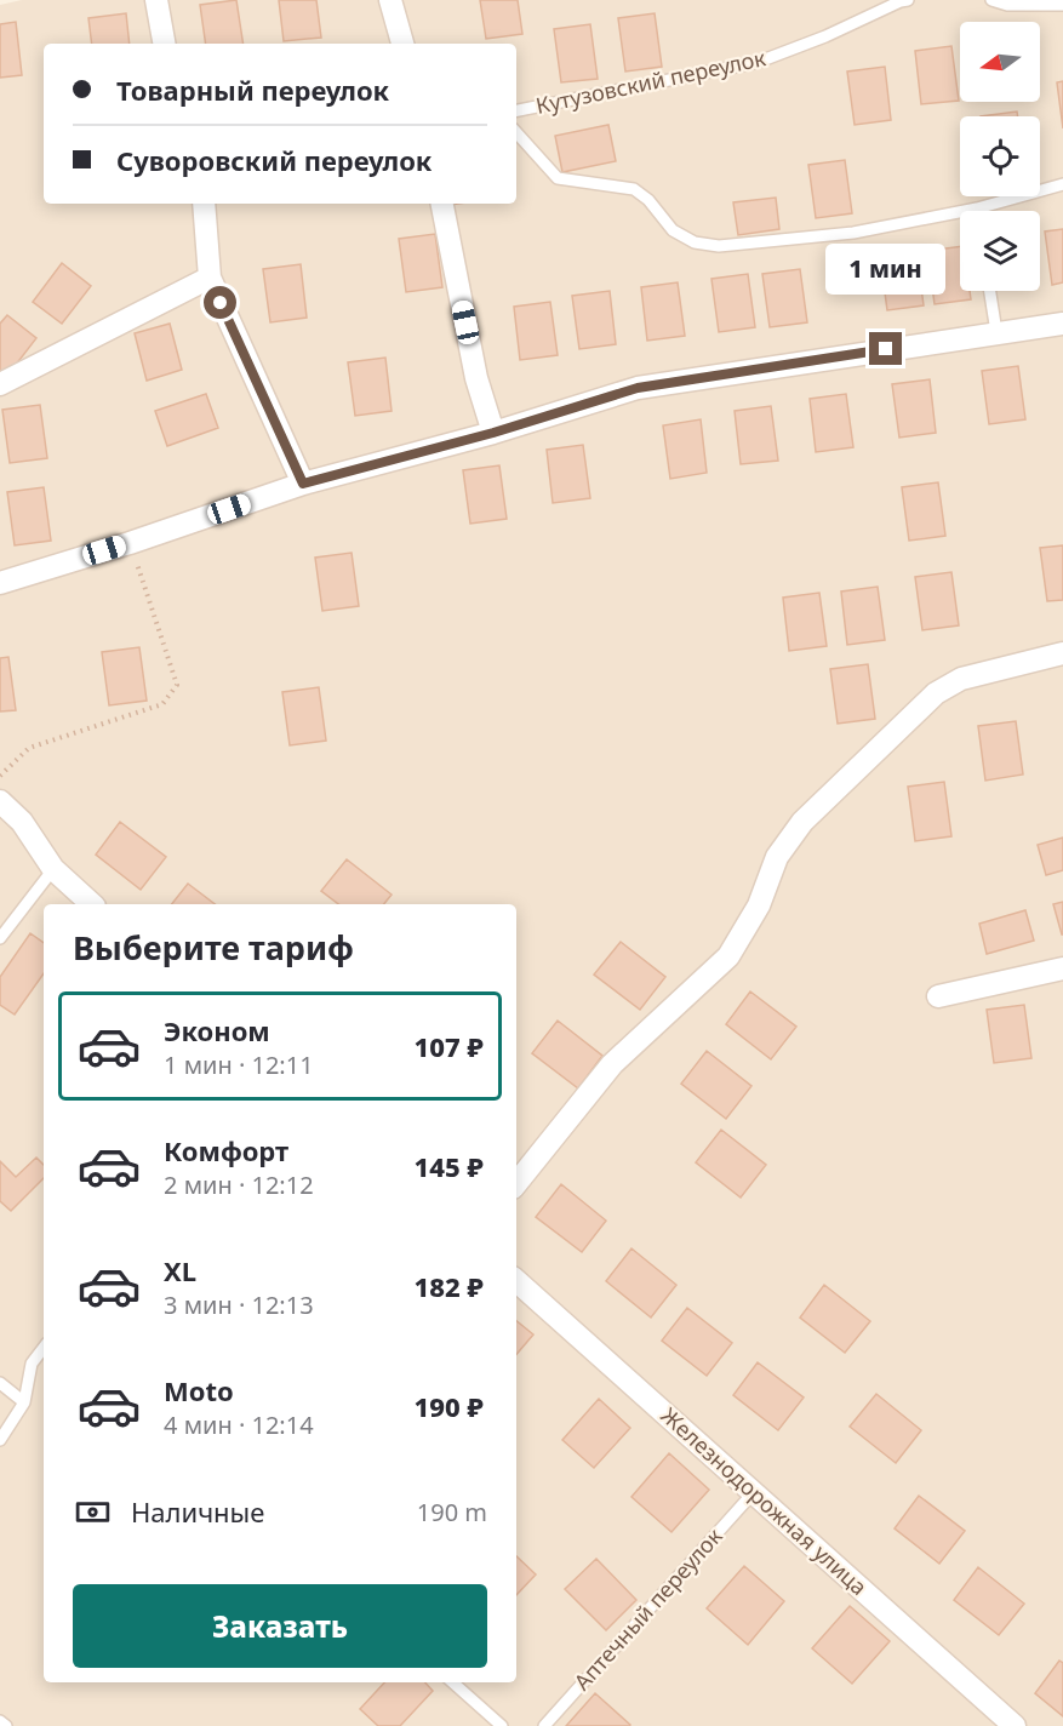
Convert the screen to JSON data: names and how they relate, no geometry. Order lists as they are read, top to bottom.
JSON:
{
  "streets": {
    "street": ["Железнодорожная улица"],
    "lane": ["Кутузовский переулок", "Аптечный переулок"]
  },
  "crossings": [
    ["Железнодорожная улица", "Аптечный переулок"]
  ],
  "north": "left",
  "page": {
    "banner": ["Товарный переулок", "Суворовский переулок"],
    "bubble": "1 мин",
    "heading": "Выберите тариф",
    "list": [
      {
        "name": "Эконом",
        "note": "1 мин · 12:11",
        "value": "107 ₽"
      },
      {
        "name": "Комфорт",
        "note": "2 мин · 12:12",
        "value": "145 ₽"
      },
      {
        "name": "XL",
        "note": "3 мин · 12:13",
        "value": "182 ₽"
      },
      {
        "name": "Moto",
        "note": "4 мин · 12:14",
        "value": "190 ₽"
      }
    ],
    "pay": ["Наличные", "190 m"],
    "buttons": "Заказать"
  }
}
